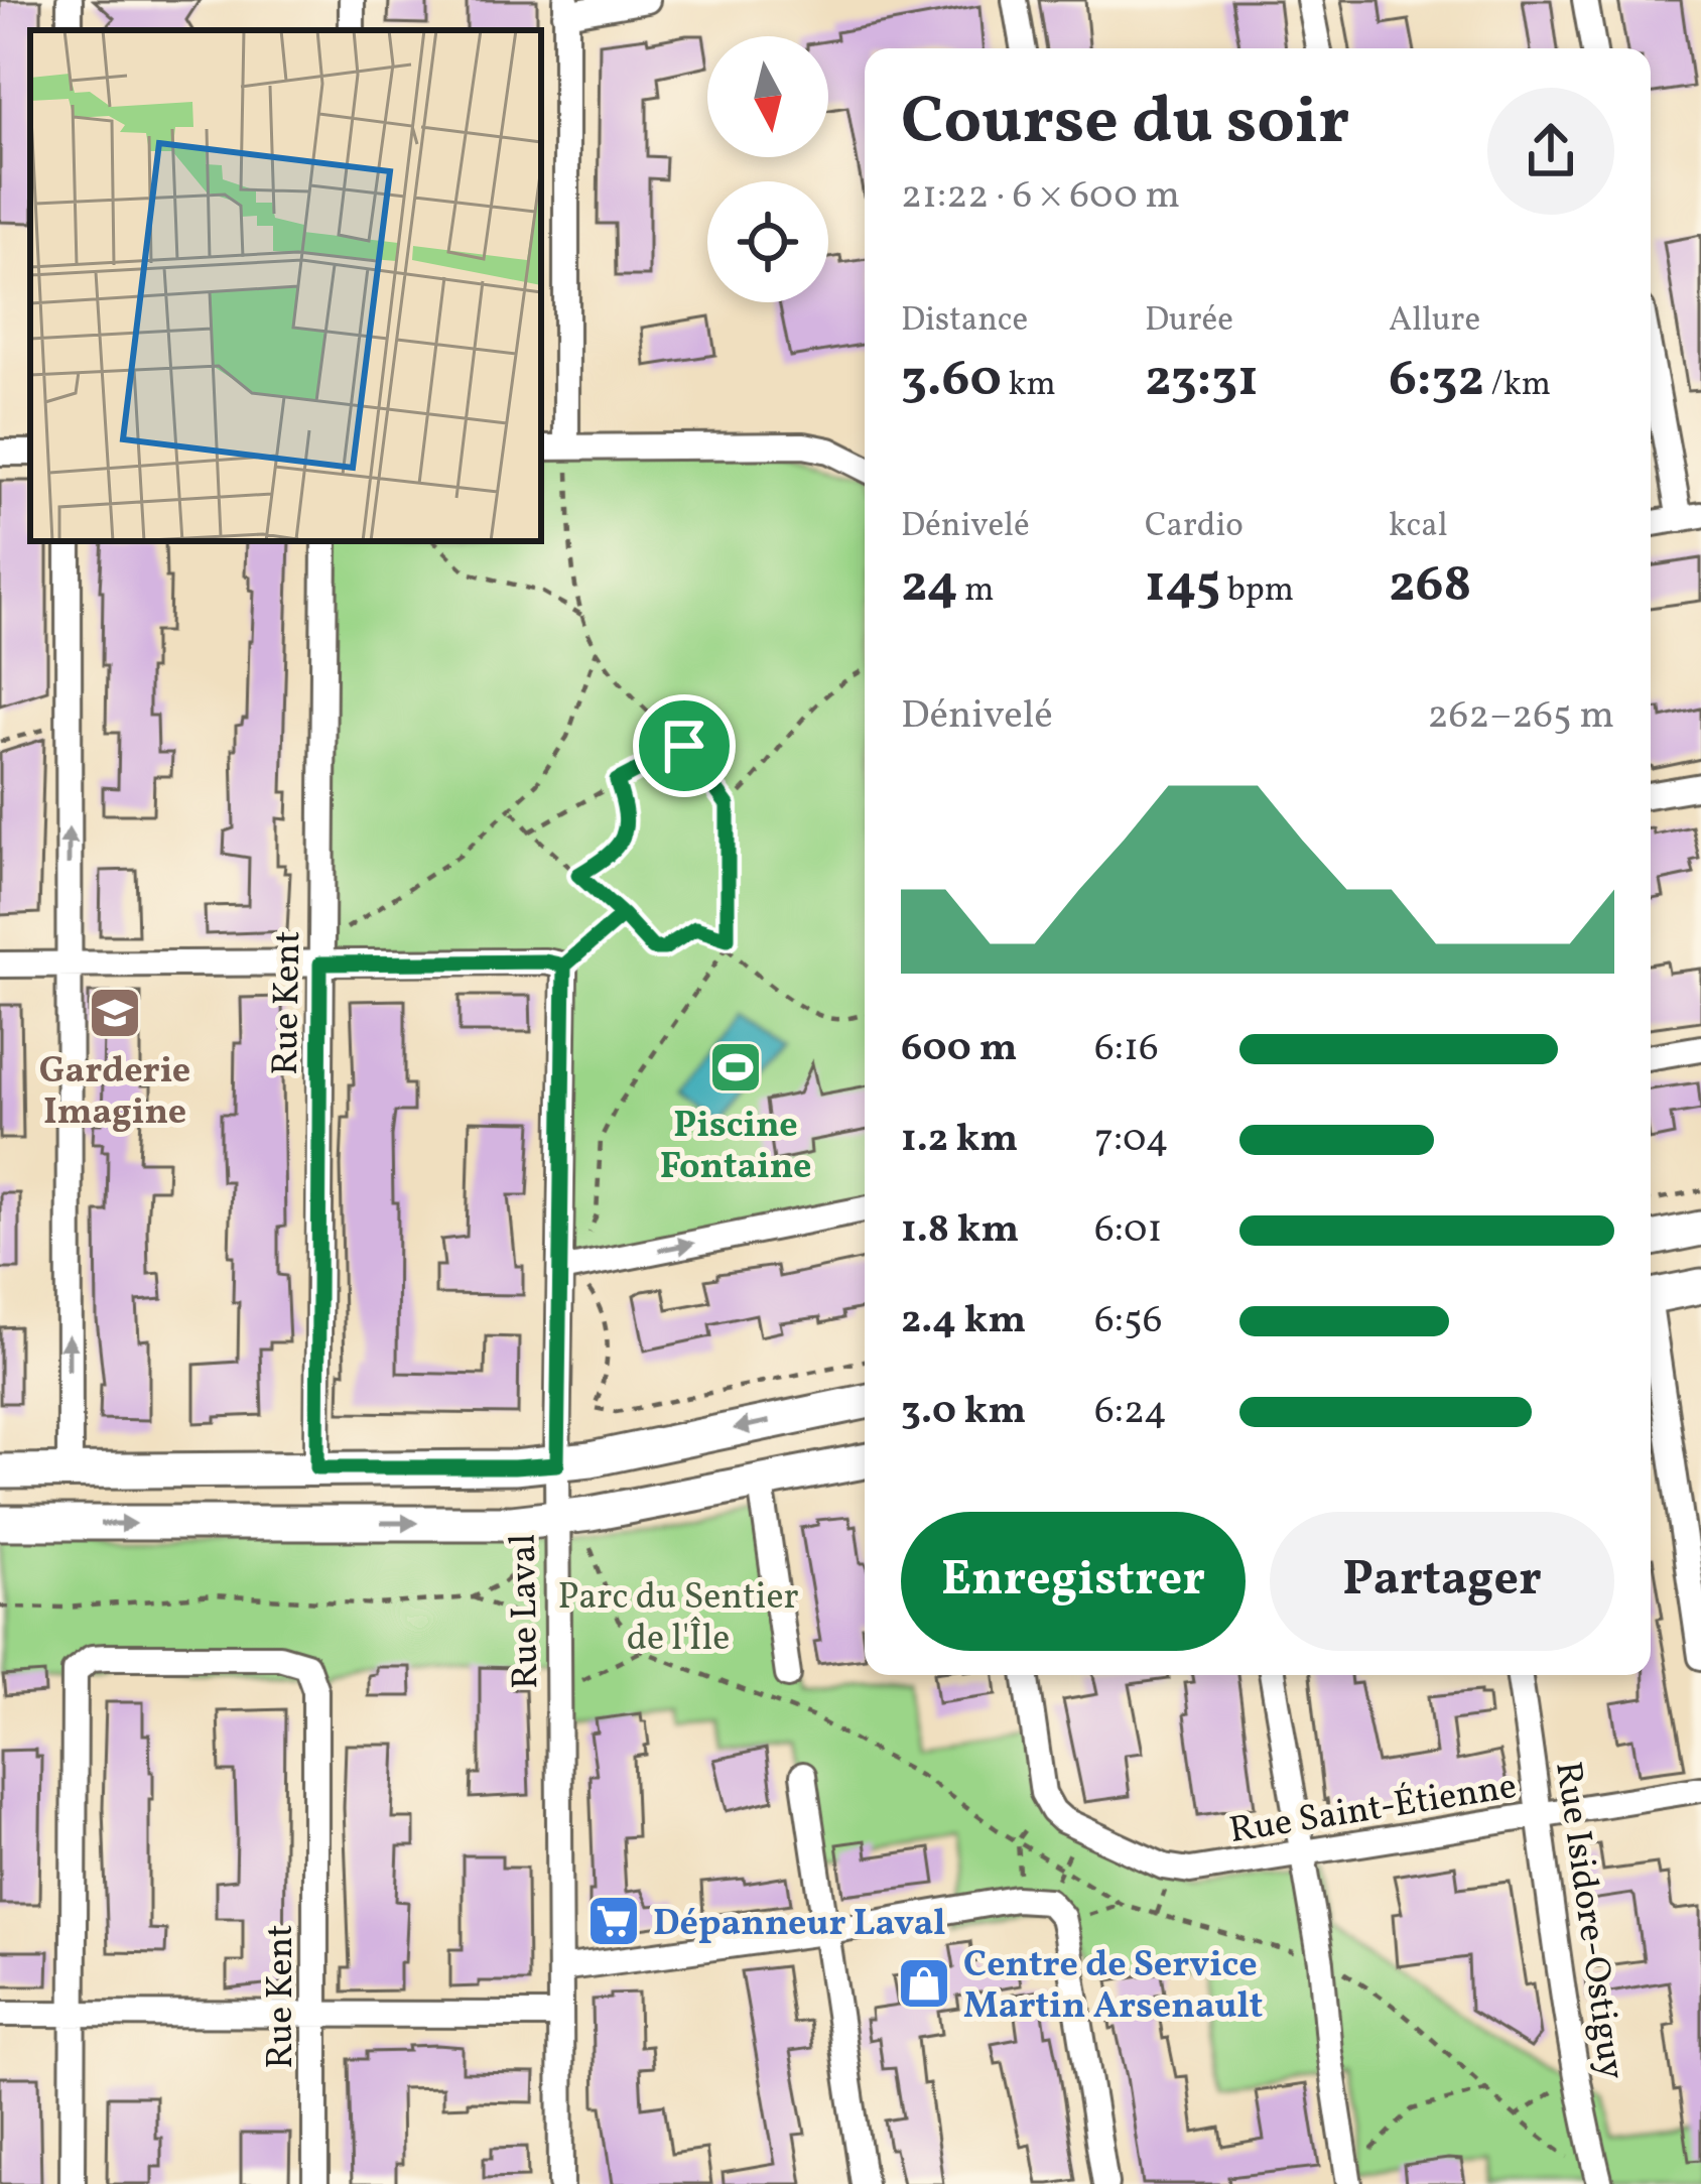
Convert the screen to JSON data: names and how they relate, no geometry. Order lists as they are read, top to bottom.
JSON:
{
  "streets": {
    "street": [
      "Rue Kent",
      "Rue Laval",
      "Rue Saint-Étienne",
      "Rue Isidore-Ostiguy"
    ]
  },
  "crossings": [
    ["Rue Saint-Étienne", "Rue Isidore-Ostiguy"]
  ],
  "parks": ["Parc du Sentier de l'Île"],
  "places": {
    "school or university": ["Garderie Imagine"],
    "sports": ["Piscine Fontaine"],
    "supermarket": ["Dépanneur Laval"],
    "shop": ["Centre de Service Martin Arsenault"]
  },
  "north": "bottom",
  "page": {
    "heading": ["Course du soir", "21:22 · 6 × 600 m"],
    "stats": [
      ["Distance", "3.60 km"],
      ["Durée", "23:31"],
      ["Allure", "6:32 /km"],
      ["Dénivelé", "24 m"],
      ["Cardio", "145 bpm"],
      ["kcal", "268"]
    ],
    "chart": ["Dénivelé", "262–265 m"],
    "list": [
      {
        "name": "600 m",
        "note": "6:16"
      },
      {
        "name": "1.2 km",
        "note": "7:04"
      },
      {
        "name": "1.8 km",
        "note": "6:01"
      },
      {
        "name": "2.4 km",
        "note": "6:56"
      },
      {
        "name": "3.0 km",
        "note": "6:24"
      }
    ],
    "buttons": ["Enregistrer", "Partager"]
  }
}
